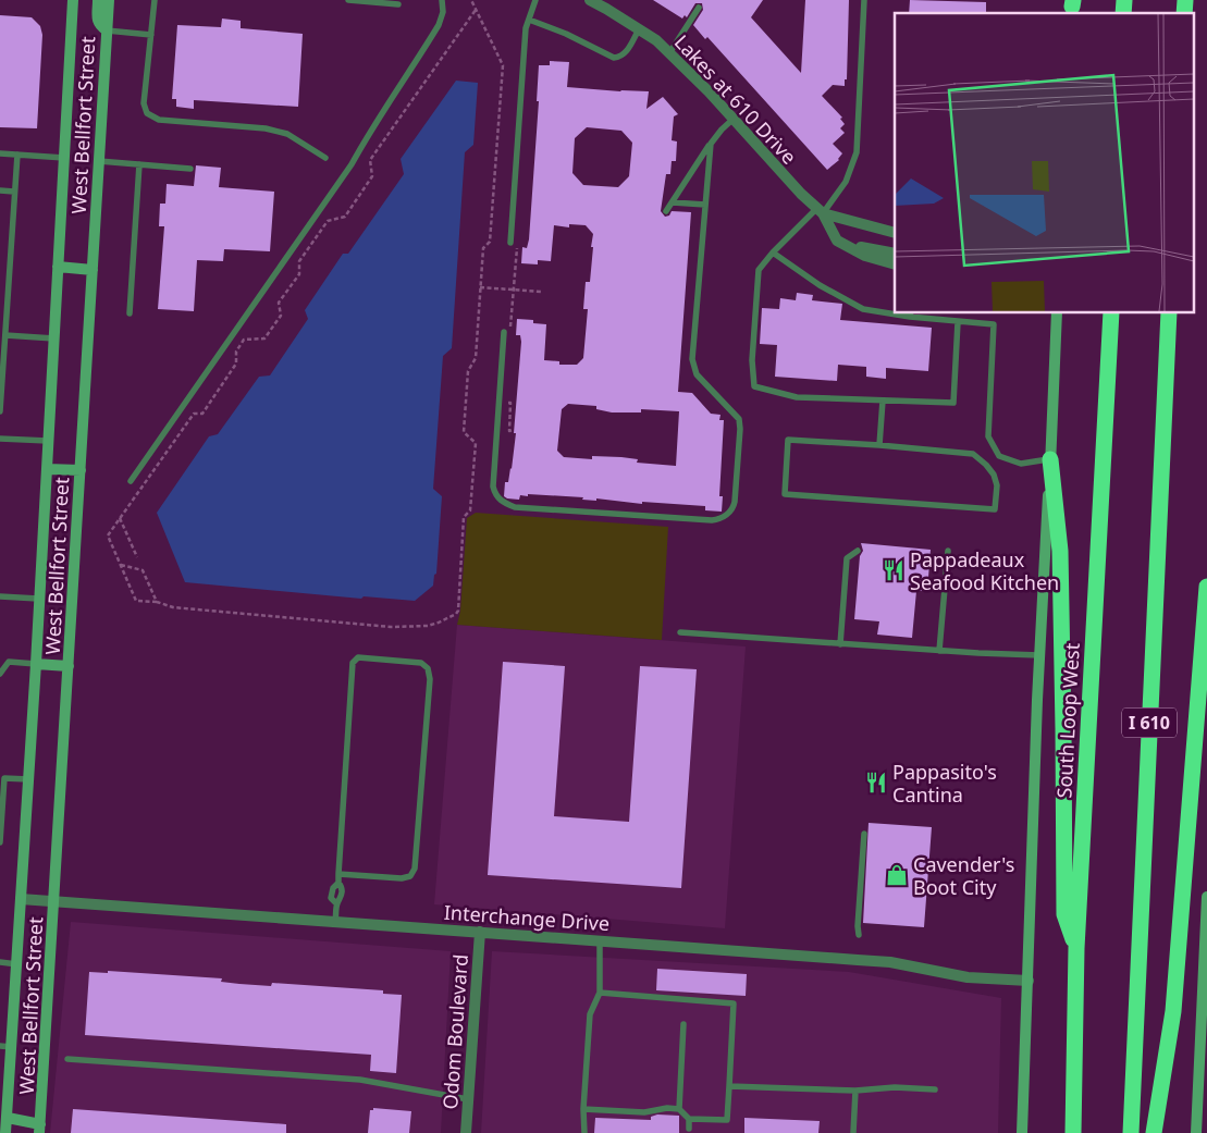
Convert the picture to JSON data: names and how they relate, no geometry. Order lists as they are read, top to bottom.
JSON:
{
  "streets": {
    "highway": ["South Loop West", "I 610"],
    "main road": ["West Bellfort Street"],
    "street": ["Lakes at 610 Drive", "Interchange Drive", "Odom Boulevard"]
  },
  "crossings": [
    ["West Bellfort Street", "Interchange Drive"],
    ["Interchange Drive", "Odom Boulevard"]
  ],
  "places": {
    "restaurant": ["Pappadeaux Seafood Kitchen", "Pappasito's Cantina"],
    "shop": ["Cavender's Boot City"]
  }
}
